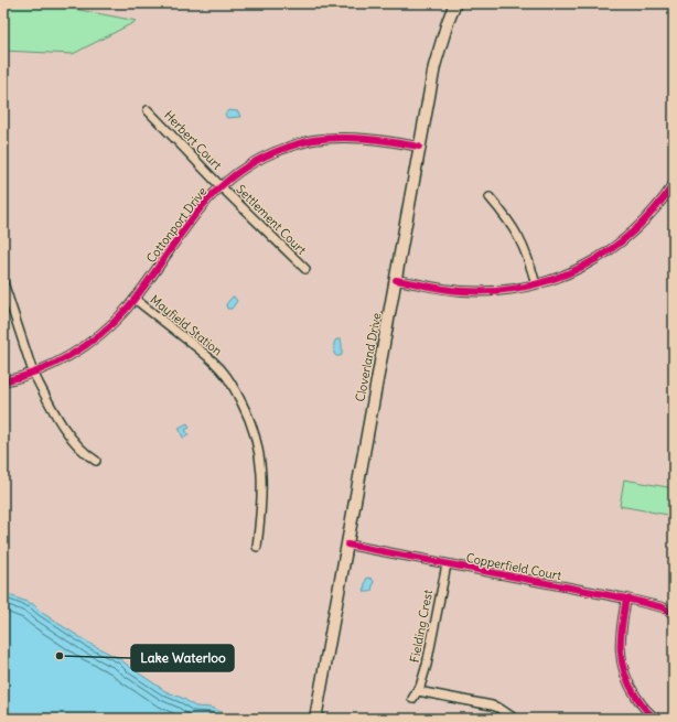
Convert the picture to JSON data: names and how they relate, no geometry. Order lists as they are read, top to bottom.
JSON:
{
  "streets": {
    "main road": ["Cloverland Drive"],
    "street": [
      "Herbert Court",
      "Settlement Court",
      "Cottonport Drive",
      "Mayfield Station",
      "Copperfield Court",
      "Fielding Crest"
    ]
  },
  "crossings": [
    ["Herbert Court", "Settlement Court"],
    ["Herbert Court", "Cottonport Drive"],
    ["Settlement Court", "Cottonport Drive"],
    ["Cottonport Drive", "Mayfield Station"],
    ["Cottonport Drive", "Cloverland Drive"],
    ["Cloverland Drive", "Copperfield Court"],
    ["Copperfield Court", "Fielding Crest"]
  ],
  "places": ["Lake Waterloo"]
}
